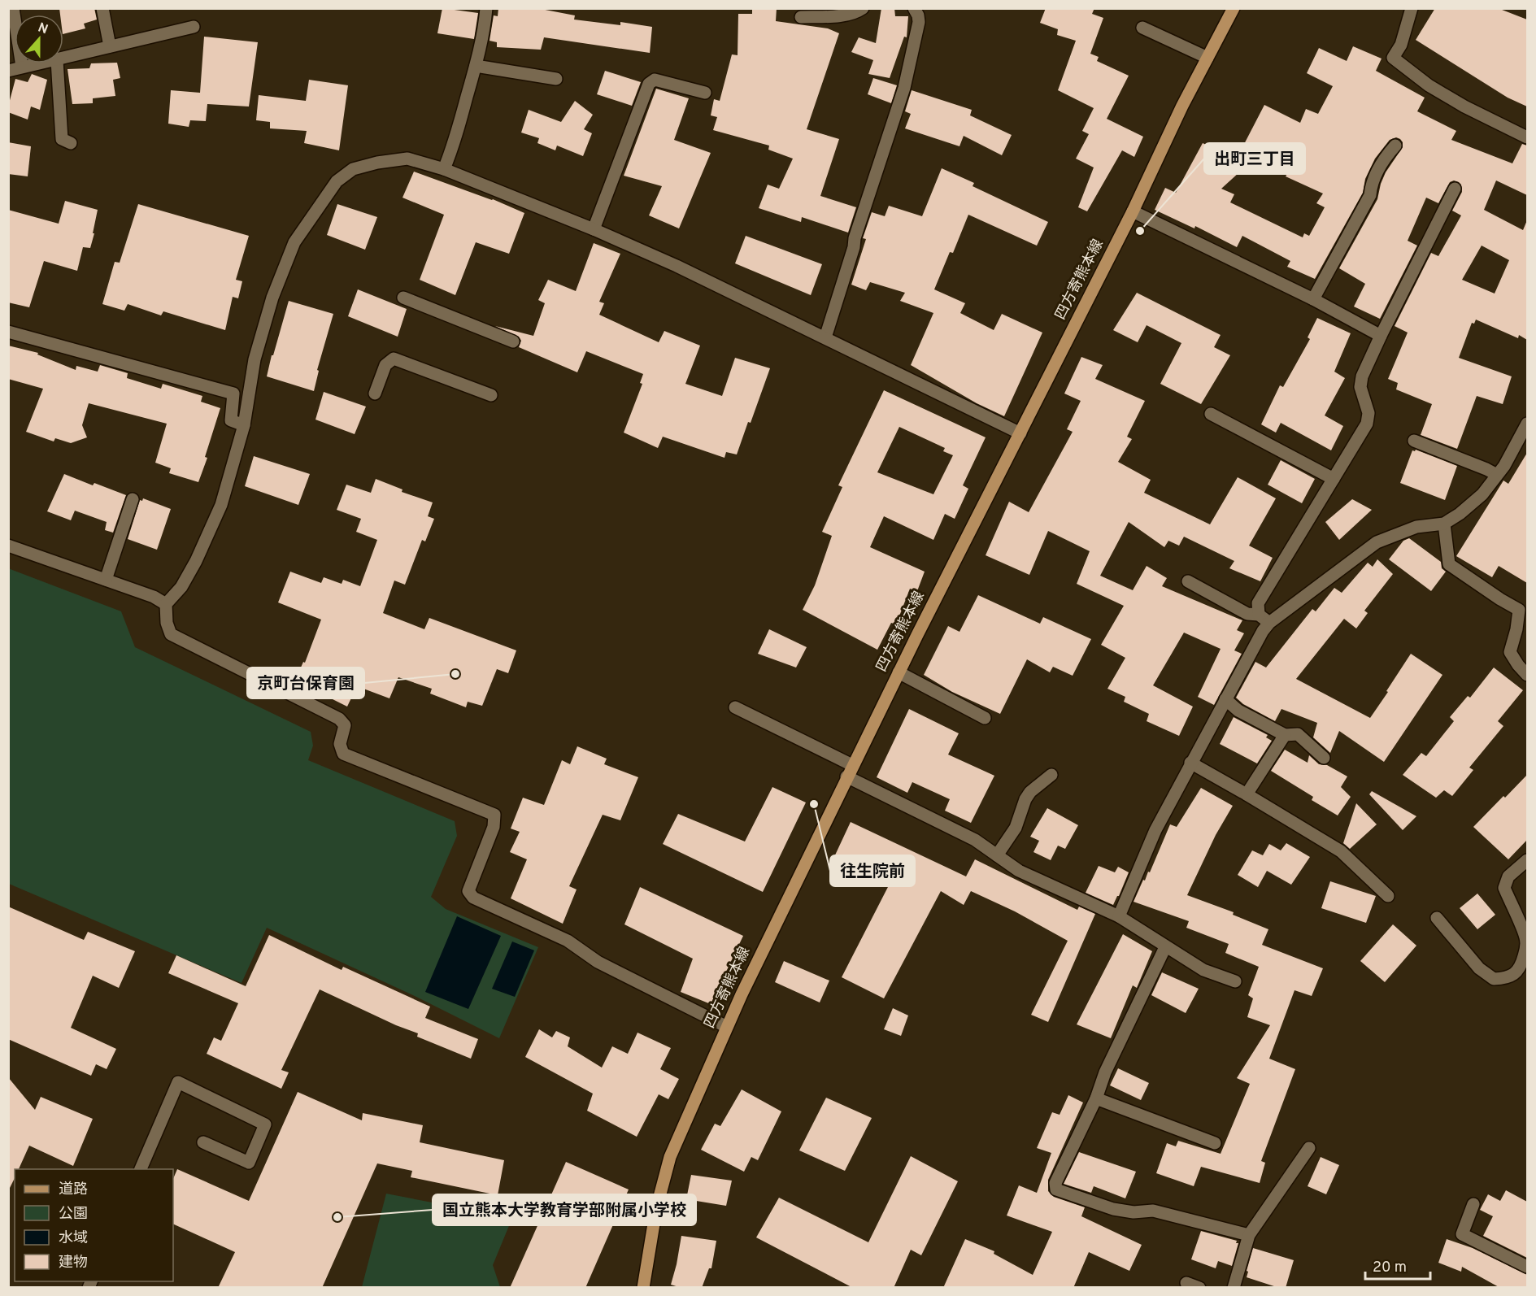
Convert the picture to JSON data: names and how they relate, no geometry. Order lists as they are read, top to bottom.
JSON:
{
  "streets": {
    "main road": ["四方寄熊本線"]
  },
  "places": [
    "出町三丁目",
    "京町台保育園",
    "往生院前",
    "国立熊本大学教育学部附属小学校"
  ],
  "legend": [
    "道路",
    "公園",
    "水域",
    "建物"
  ],
  "scale_bar": "20 m",
  "north": "top"
}
